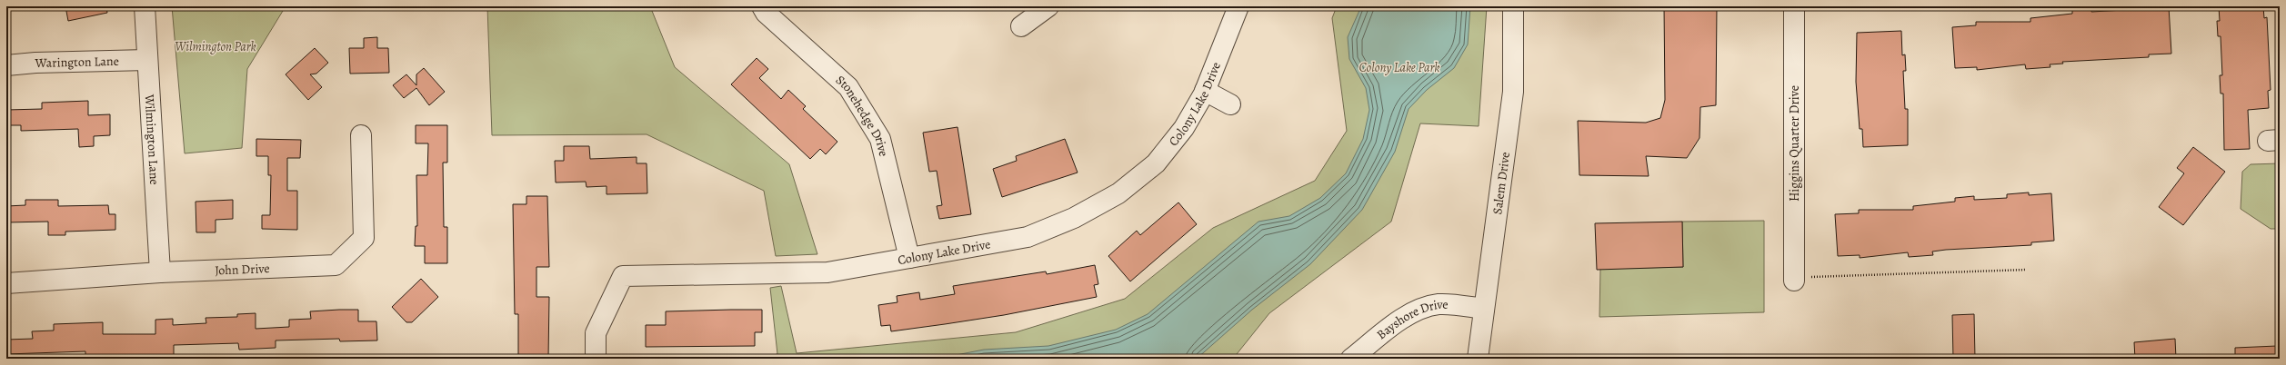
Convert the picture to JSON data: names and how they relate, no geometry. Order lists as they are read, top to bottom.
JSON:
{
  "streets": {
    "street": [
      "Warington Lane",
      "Colony Lake Drive",
      "Stonehedge Drive",
      "Wilmington Lane",
      "Higgins Quarter Drive",
      "Salem Drive",
      "John Drive",
      "Bayshore Drive"
    ]
  },
  "crossings": [
    ["Warington Lane", "Wilmington Lane"],
    ["Colony Lake Drive", "Stonehedge Drive"],
    ["Wilmington Lane", "John Drive"],
    ["Salem Drive", "Bayshore Drive"]
  ],
  "parks": ["Wilmington Park", "Colony Lake Park"]
}
